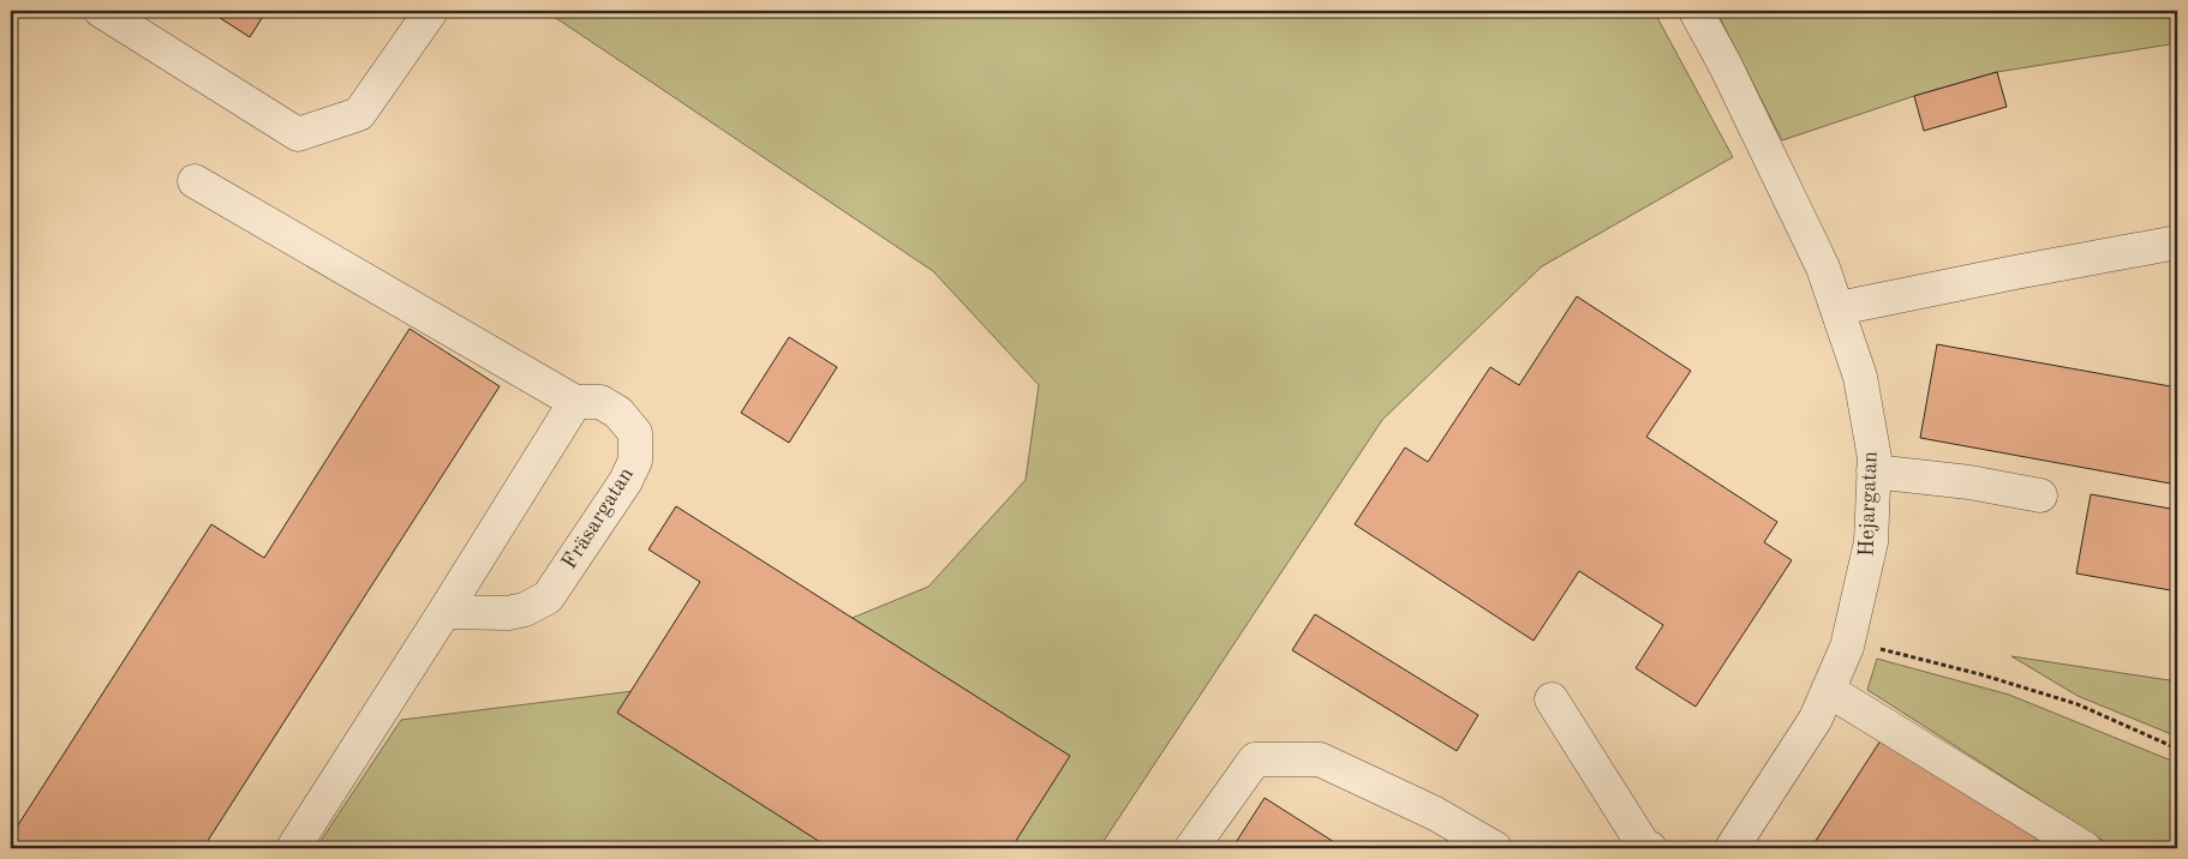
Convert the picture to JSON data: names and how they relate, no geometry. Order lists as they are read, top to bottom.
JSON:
{
  "streets": {
    "street": ["Hejargatan", "Fräsargatan"]
  }
}
